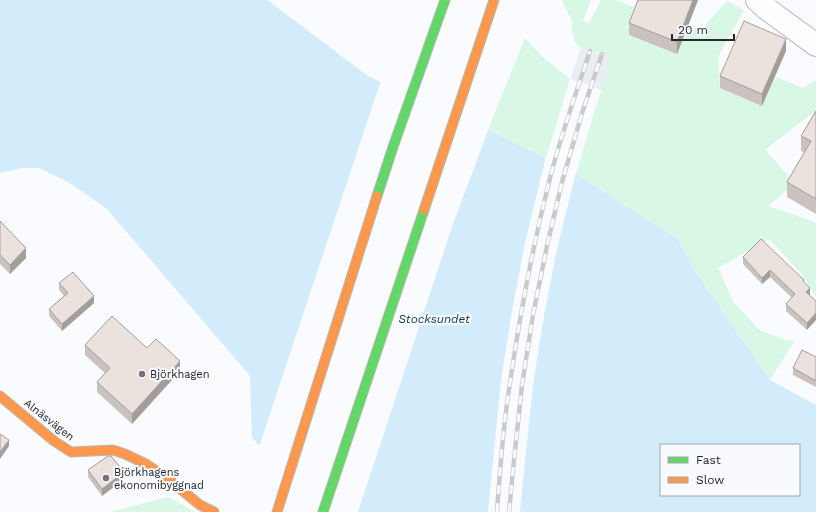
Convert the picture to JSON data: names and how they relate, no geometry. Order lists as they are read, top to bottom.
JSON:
{
  "streets": {
    "main road": ["Alnäsvägen"]
  },
  "water": ["Stocksundet"],
  "places": ["Björkhagen", "Björkhagens ekonomibyggnad"],
  "legend": ["Fast", "Slow"],
  "scale_bar": "20 m"
}
